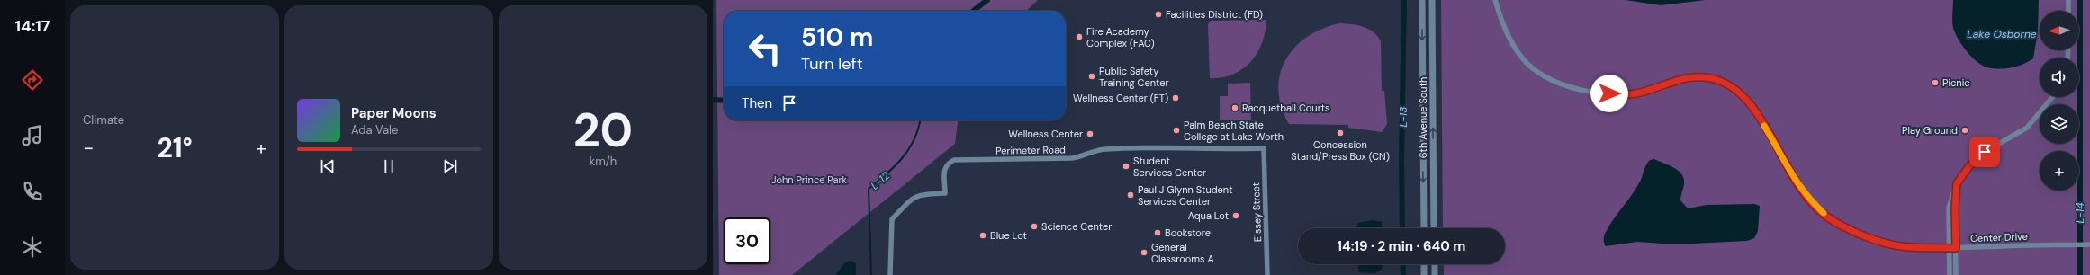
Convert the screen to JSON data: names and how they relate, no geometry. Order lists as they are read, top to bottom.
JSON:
{
  "streets": {
    "street": [
      "6th Avenue South",
      "Perimeter Road",
      "Eissey Street",
      "Center Drive"
    ]
  },
  "crossings": [
    ["Perimeter Road", "Eissey Street"]
  ],
  "water": [
    "Lake Osborne",
    "L-13",
    "L-12",
    "L-14"
  ],
  "parks": ["John Prince Park"],
  "places": [
    "Facilities District (FD)",
    "Fire Academy Complex (FAC)",
    "Public Safety Training Center",
    "Picnic",
    "Wellness Center (FT)",
    "Racquetball Courts",
    "Palm Beach State College at Lake Worth",
    "Play Ground",
    "Concession Stand/Press Box (CN)",
    "Wellness Center",
    "Student Services Center",
    "Paul J Glynn Student Services Center",
    "Aqua Lot",
    "Science Center",
    "Bookstore",
    "Blue Lot",
    "General Classrooms A"
  ],
  "north": "left",
  "page": {
    "tabs": "14:17",
    "tile": [
      "Climate",
      ["20", "km/h"]
    ],
    "map_buttons": "+",
    "turn": ["510 m", "Turn left"],
    "then": "Then",
    "song": ["Paper Moons", "Ada Vale"],
    "heat": ["−", "21°", "+"],
    "limit": "30",
    "trip": "14:19 · 2 min · 640 m"
  }
}
